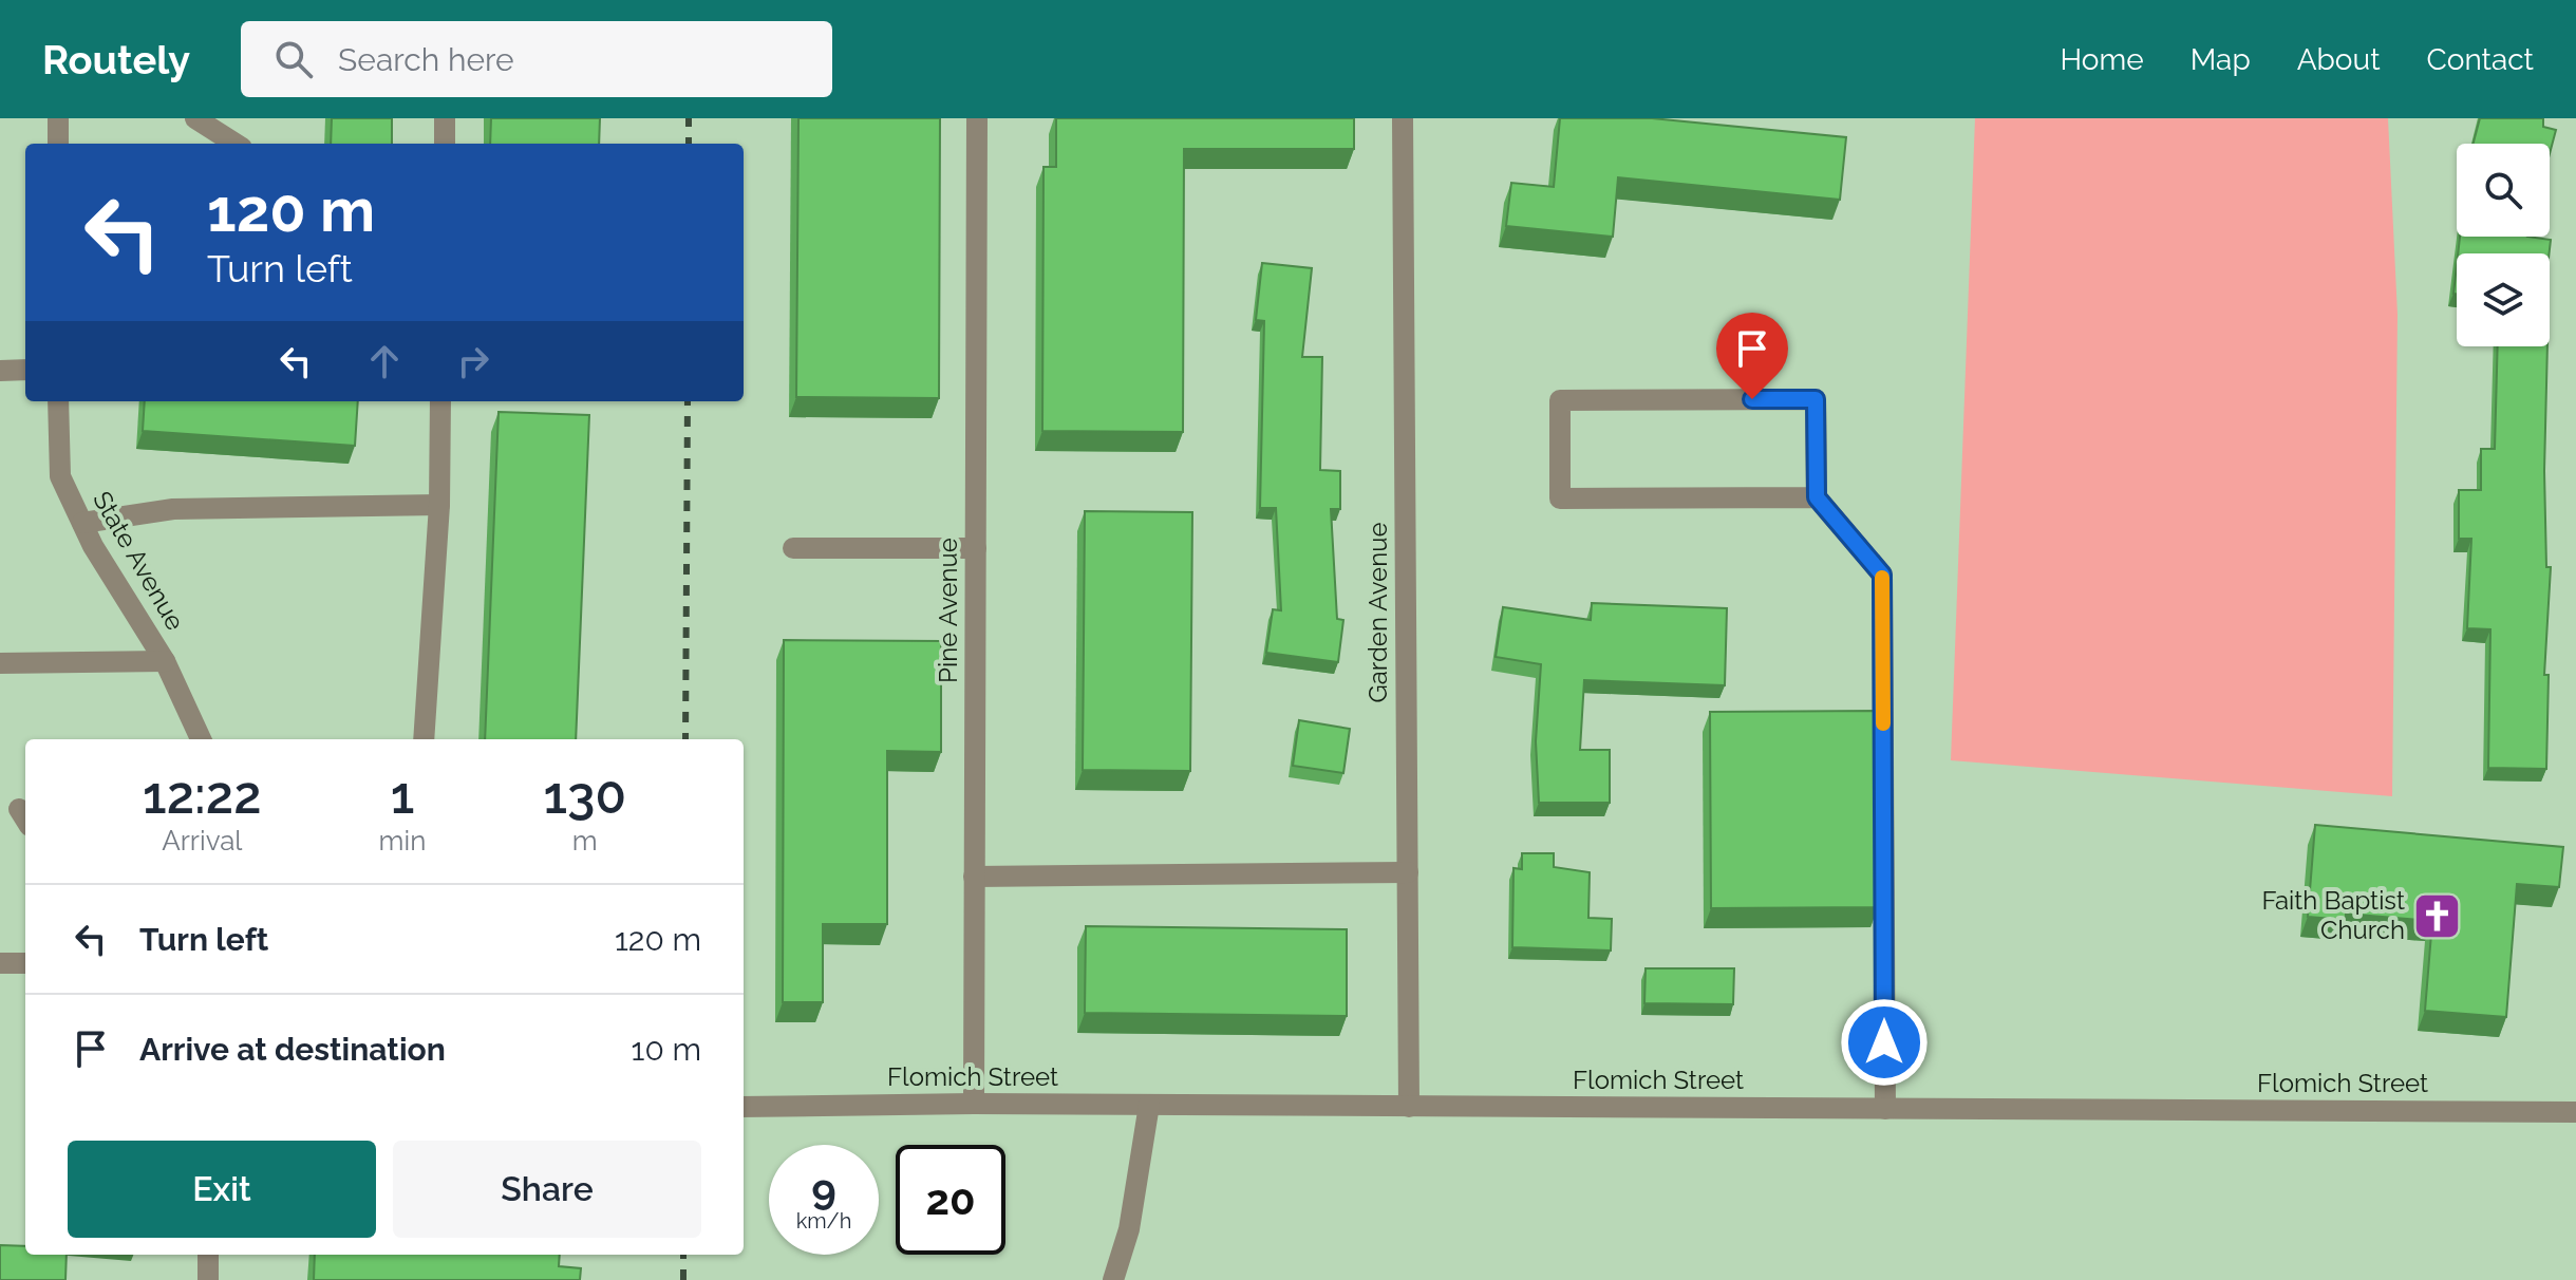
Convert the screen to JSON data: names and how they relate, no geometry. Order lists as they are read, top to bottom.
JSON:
{
  "streets": {
    "street": [
      "State Avenue",
      "Pine Avenue",
      "Garden Avenue",
      "Flomich Street"
    ]
  },
  "crossings": [
    ["Pine Avenue", "Flomich Street"],
    ["Garden Avenue", "Flomich Street"]
  ],
  "places": {
    "church": ["Faith Baptist Church"]
  },
  "page": {
    "header": "Routely",
    "search": "Search here",
    "nav": [
      "Home",
      "Map",
      "About",
      "Contact"
    ],
    "turn": ["120 m", "Turn left"],
    "eta": [
      "12:22",
      "Arrival",
      "1",
      "min",
      "130",
      "m"
    ],
    "list": [
      {
        "name": "Turn left",
        "value": "120 m"
      },
      {
        "name": "Arrive at destination",
        "value": "10 m"
      }
    ],
    "buttons": ["Exit", "Share"],
    "speed": "9 km/h",
    "limit": "20"
  }
}
